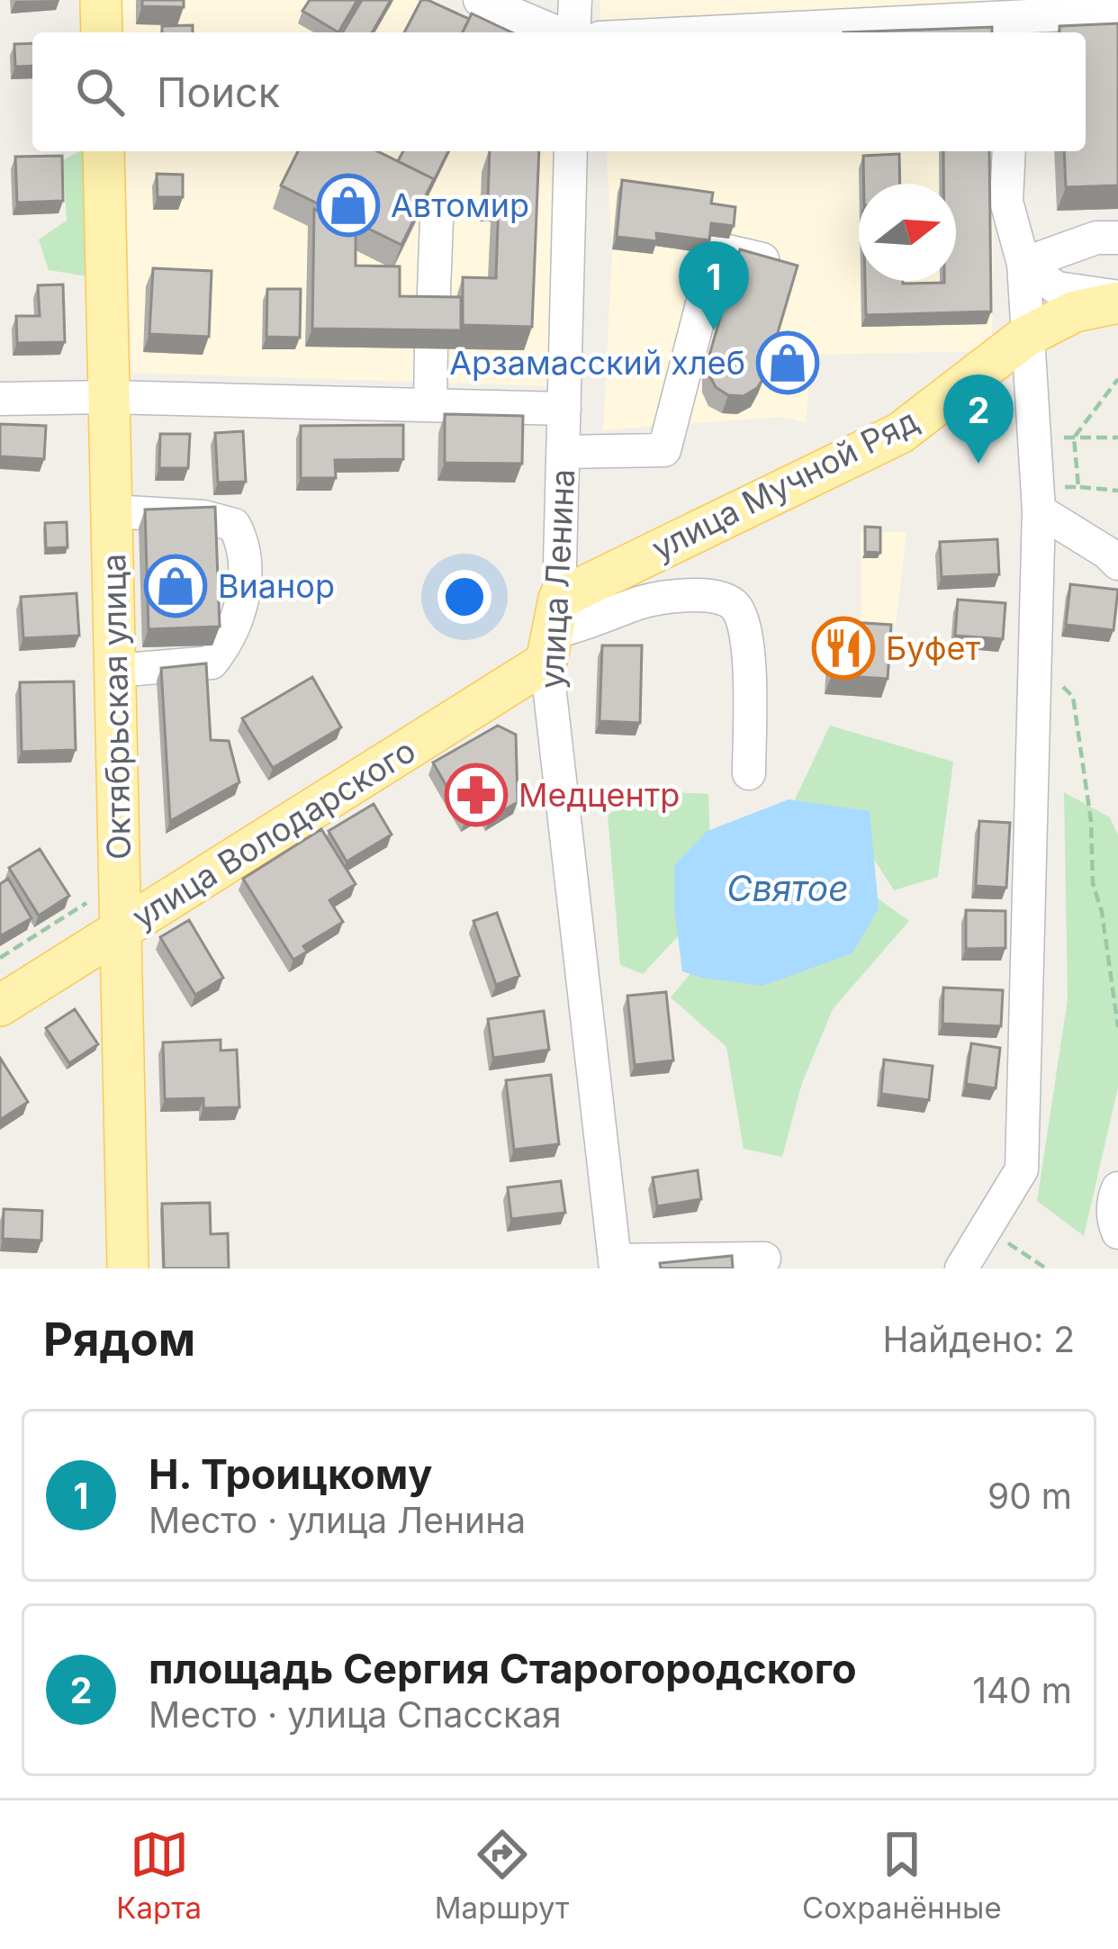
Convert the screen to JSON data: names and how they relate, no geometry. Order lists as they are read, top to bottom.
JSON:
{
  "streets": {
    "main road": ["улица Мучной Ряд", "Октябрьская улица", "улица Володарского"],
    "street": ["улица Ленина"]
  },
  "crossings": [
    ["улица Мучной Ряд", "улица Ленина"],
    ["улица Мучной Ряд", "улица Володарского"],
    ["улица Ленина", "улица Володарского"],
    ["Октябрьская улица", "улица Володарского"]
  ],
  "water": ["Святое"],
  "places": {
    "shop": ["Автомир", "Арзамасский хлеб", "Вианор"],
    "restaurant": ["Буфет"],
    "pharmacy": ["Медцентр"]
  },
  "north": "right",
  "page": {
    "search": "Поиск",
    "pins": ["1", "2"],
    "heading": ["Рядом", "Найдено: 2"],
    "list": [
      {
        "mark": "1",
        "name": "Н. Троицкому",
        "note": "Место · улица Ленина",
        "value": "90 m"
      },
      {
        "mark": "2",
        "name": "площадь Сергия Старогородского",
        "note": "Место · улица Спасская",
        "value": "140 m"
      }
    ],
    "nav": ["Карта", "Маршрут", "Сохранённые"]
  }
}
